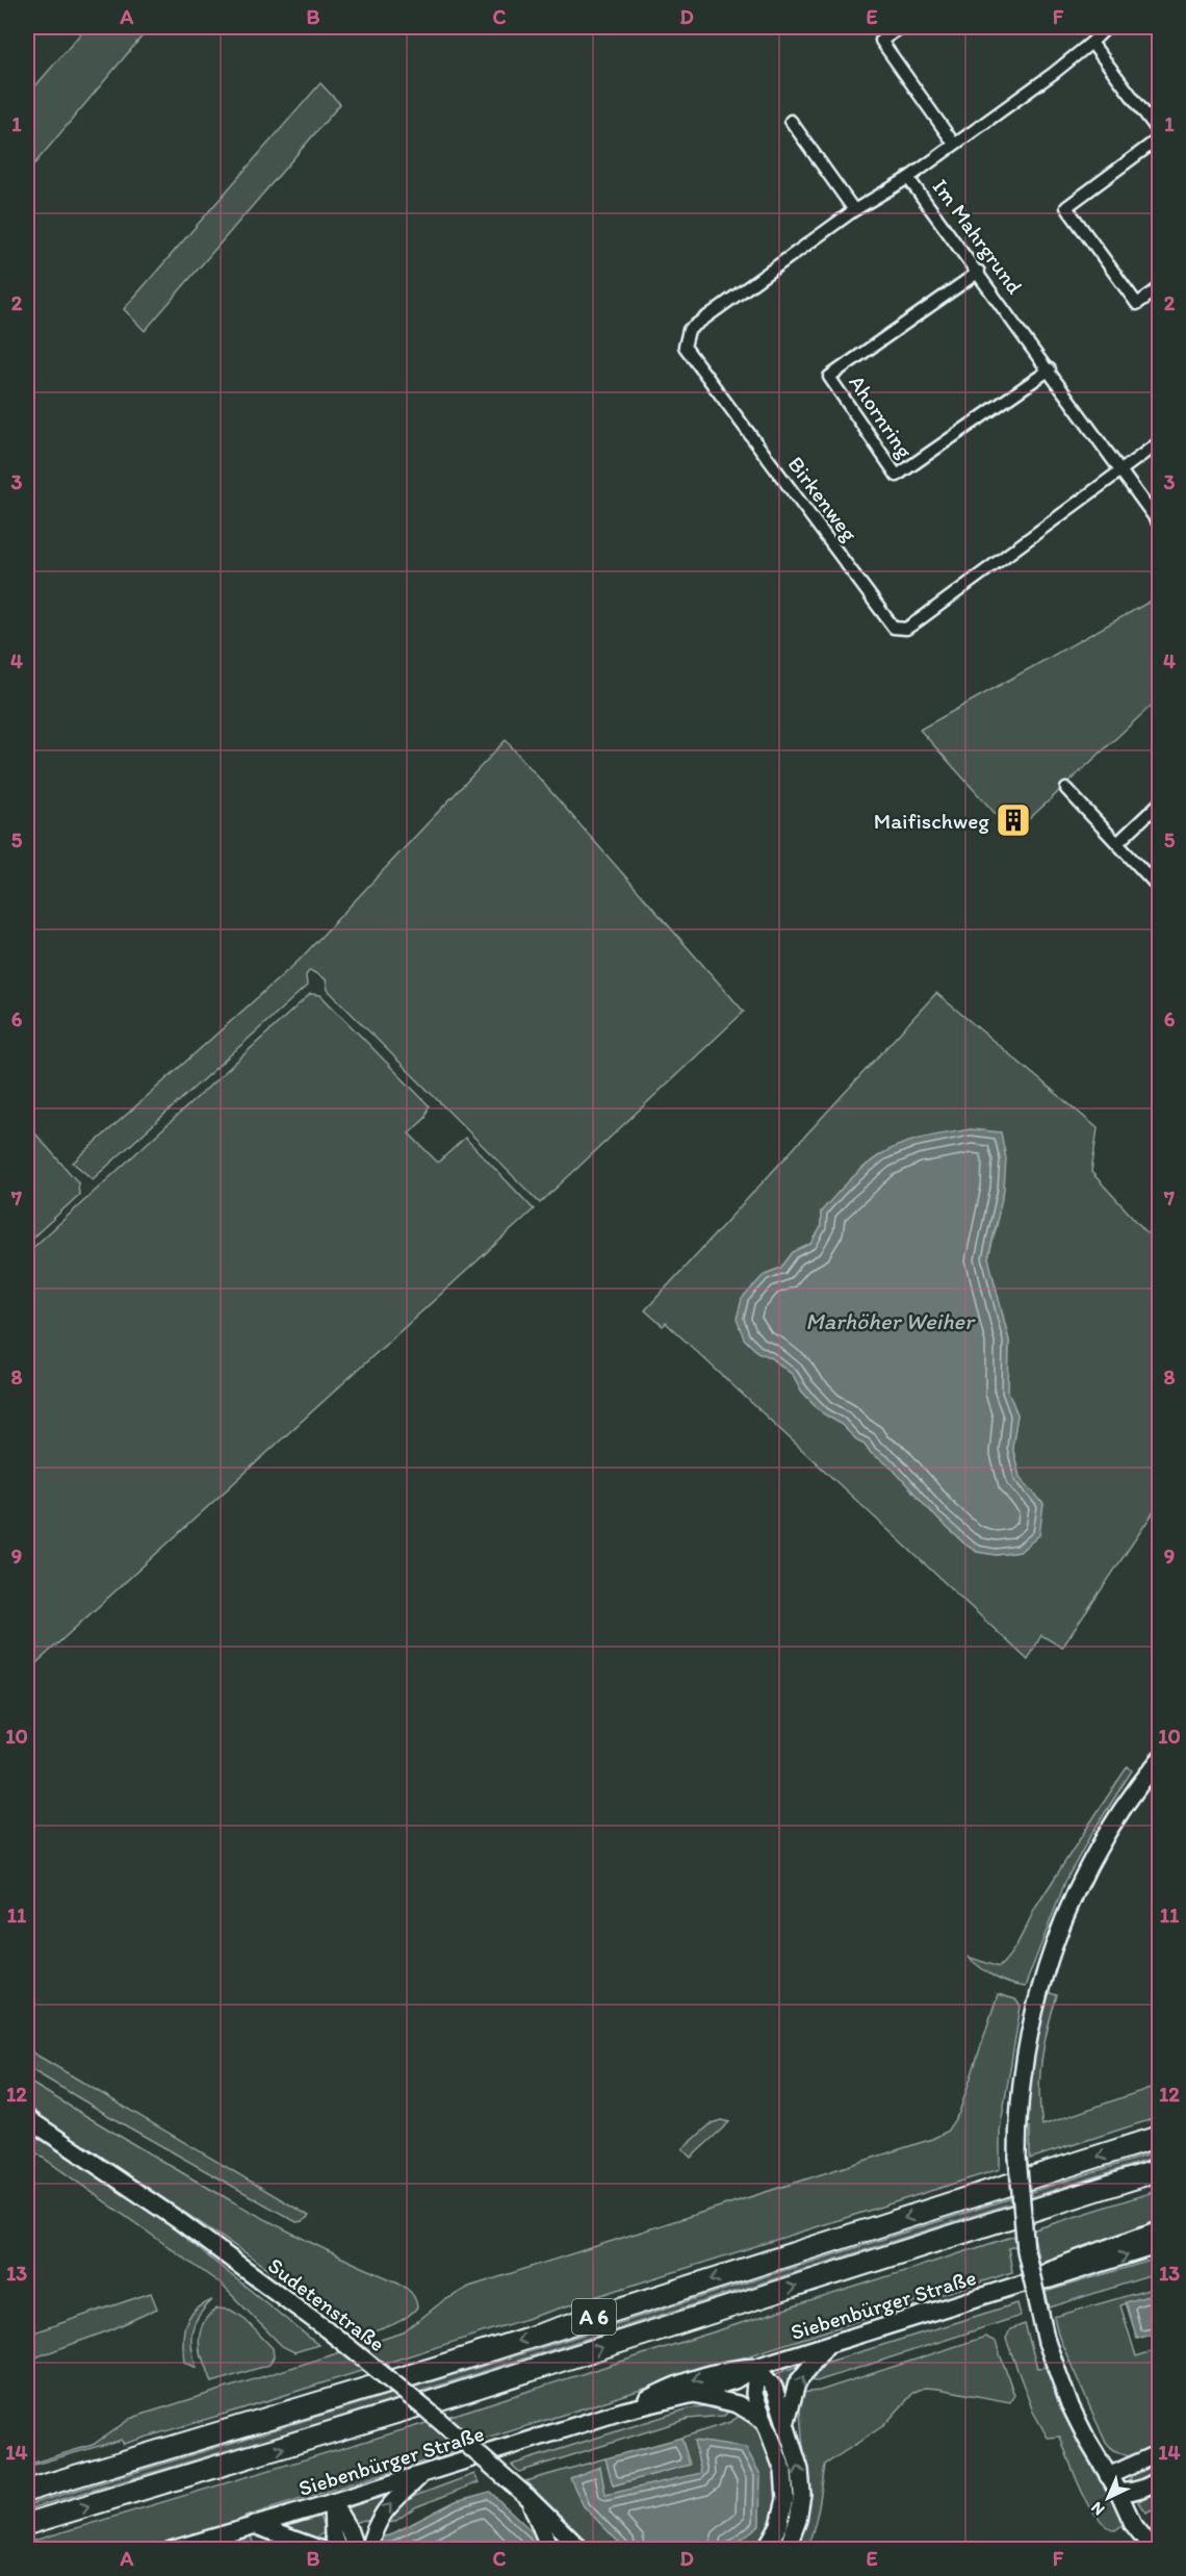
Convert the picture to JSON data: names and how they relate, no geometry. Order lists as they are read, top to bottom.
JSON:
{
  "streets": {
    "highway": ["A 6"],
    "main road": ["Sudetenstraße", "Siebenbürger Straße"],
    "street": ["Im Mahrgrund", "Ahornring", "Birkenweg"]
  },
  "crossings": [
    ["Im Mahrgrund", "Ahornring"],
    ["Im Mahrgrund", "Birkenweg"]
  ],
  "water": ["Marhöher Weiher"],
  "places": {
    "building": ["Maifischweg"]
  },
  "north": "bottom left",
  "grid": {
    "columns": [
      "A",
      "B",
      "C",
      "D",
      "E",
      "F"
    ],
    "rows": [
      "1",
      "2",
      "3",
      "4",
      "5",
      "6",
      "7",
      "8",
      "9",
      "10",
      "11",
      "12",
      "13",
      "14"
    ]
  }
}
